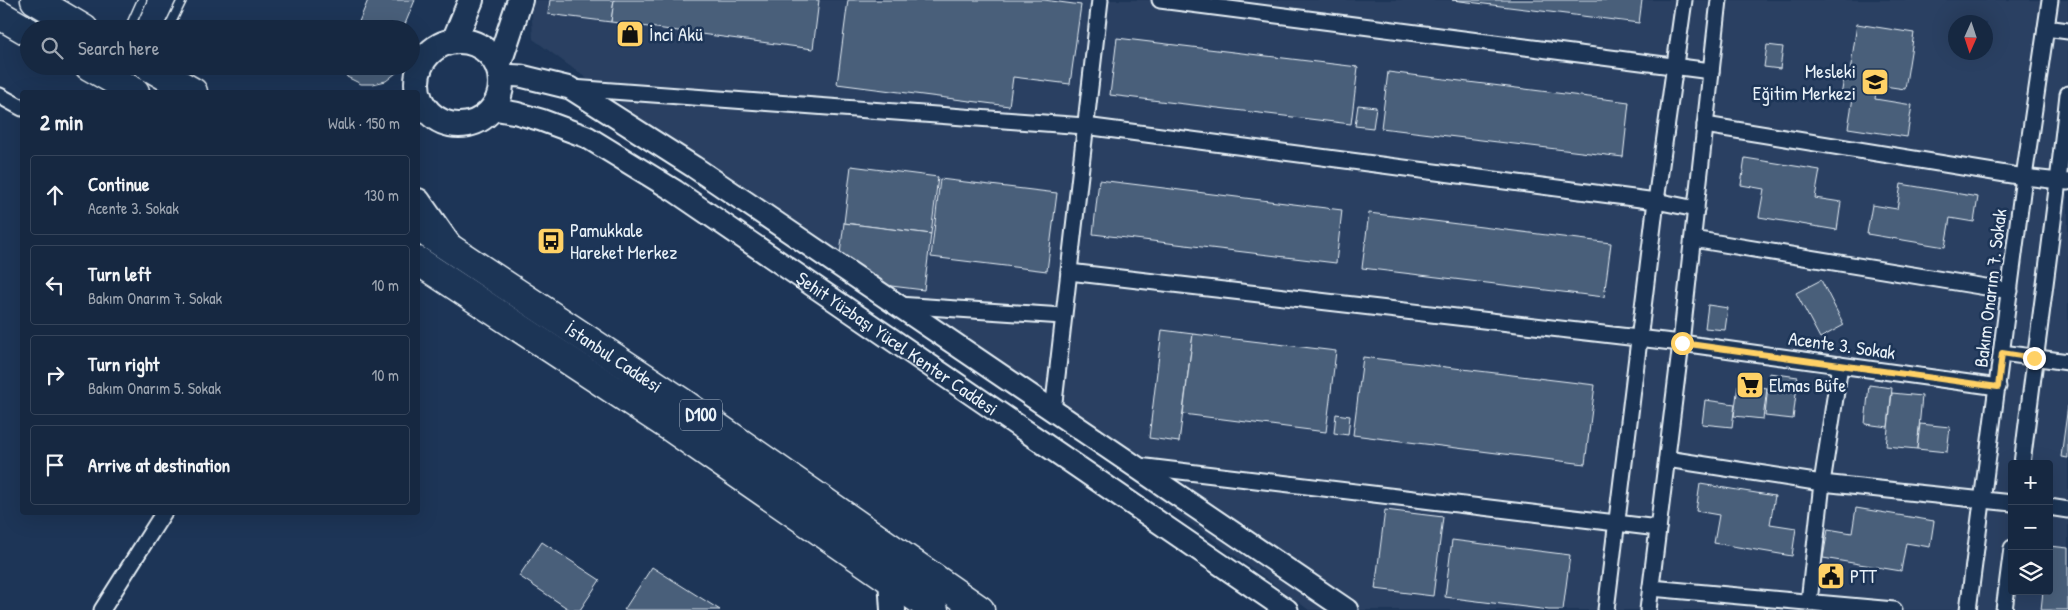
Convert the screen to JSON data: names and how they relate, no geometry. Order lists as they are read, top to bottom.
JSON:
{
  "streets": {
    "highway": ["İstanbul Caddesi", "D100"],
    "street": ["Bakım Onarım 7. Sokak", "Şehit Yüzbaşı Yücel Kenter Caddesi", "Acente 3. Sokak"]
  },
  "crossings": [
    ["Bakım Onarım 7. Sokak", "Acente 3. Sokak"]
  ],
  "places": {
    "shop": ["İnci Akü"],
    "school or university": ["Mesleki Eğitim Merkezi"],
    "bus stop": ["Pamukkale Hareket Merkez"],
    "supermarket": ["Elmas Büfe"],
    "public building": ["PTT"]
  },
  "north": "bottom",
  "page": {
    "search": "Search here",
    "heading": ["2 min", "Walk · 150 m"],
    "list": [
      ["Continue", "Acente 3. Sokak", "130 m"],
      ["Turn left", "Bakım Onarım 7. Sokak", "10 m"],
      ["Turn right", "Bakım Onarım 5. Sokak", "10 m"],
      "Arrive at destination"
    ],
    "map_buttons": ["+", "−"]
  }
}
